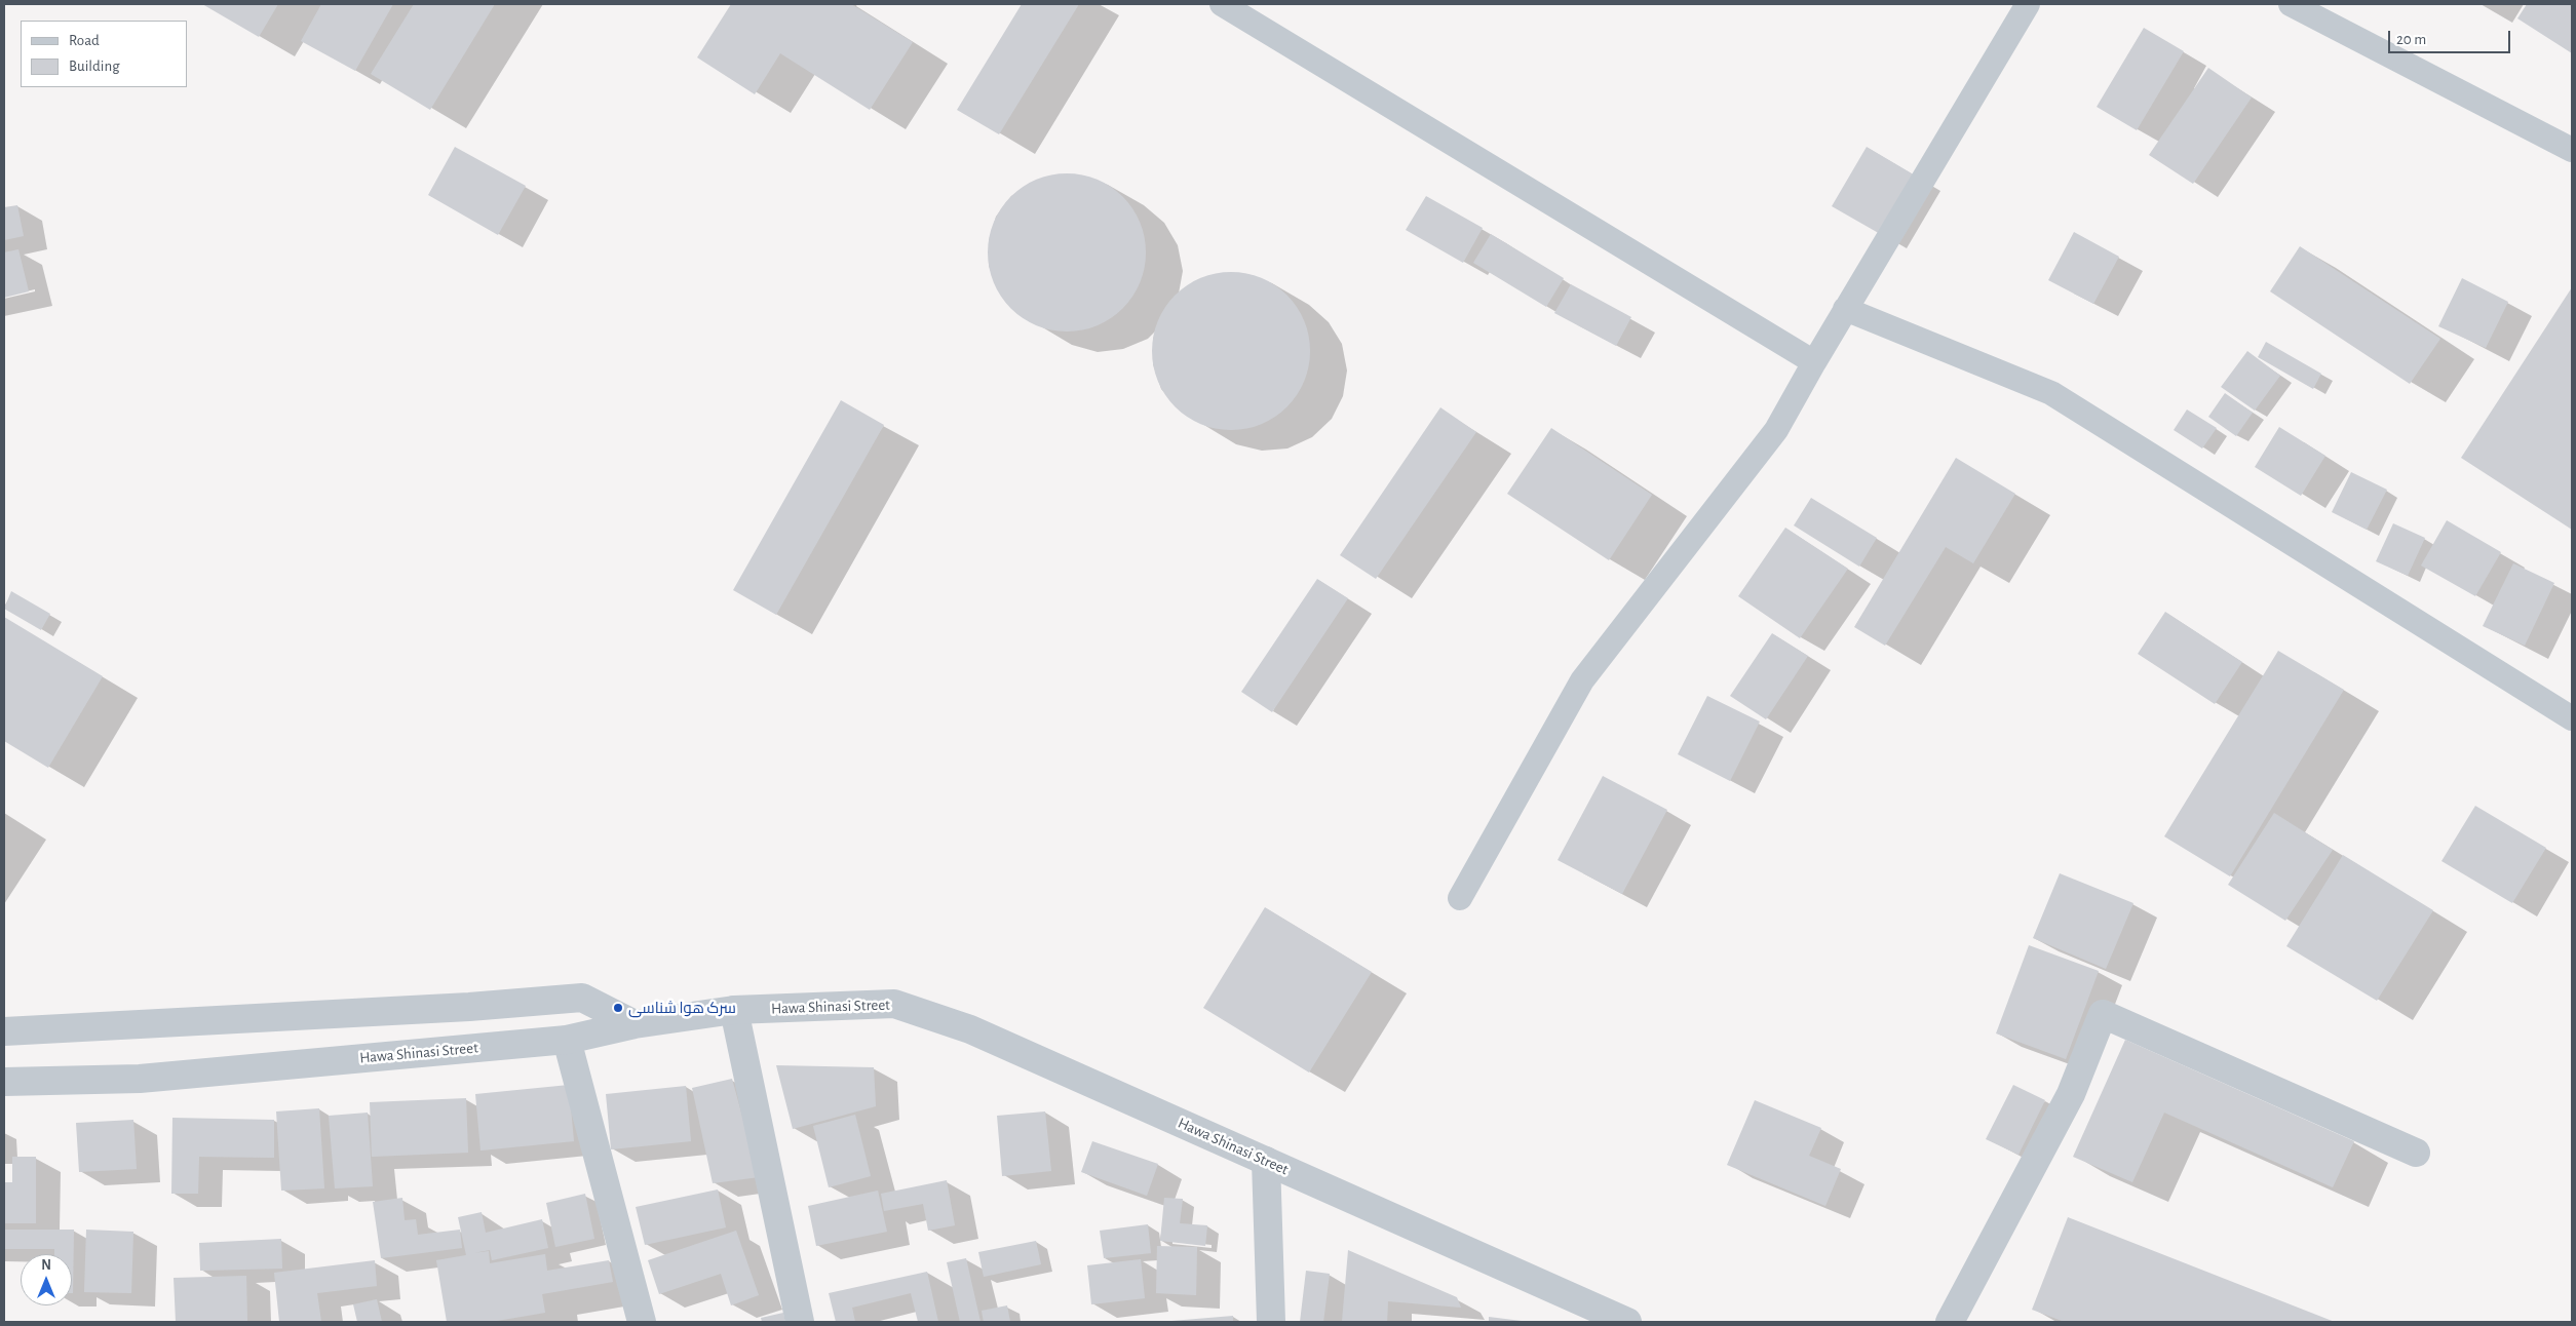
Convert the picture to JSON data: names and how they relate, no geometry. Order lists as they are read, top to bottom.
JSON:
{
  "streets": {
    "street": ["Hawa Shinasi Street"]
  },
  "places": ["سرک هوا شناسی"],
  "legend": ["Road", "Building"],
  "scale_bar": "20 m",
  "north": "top"
}
